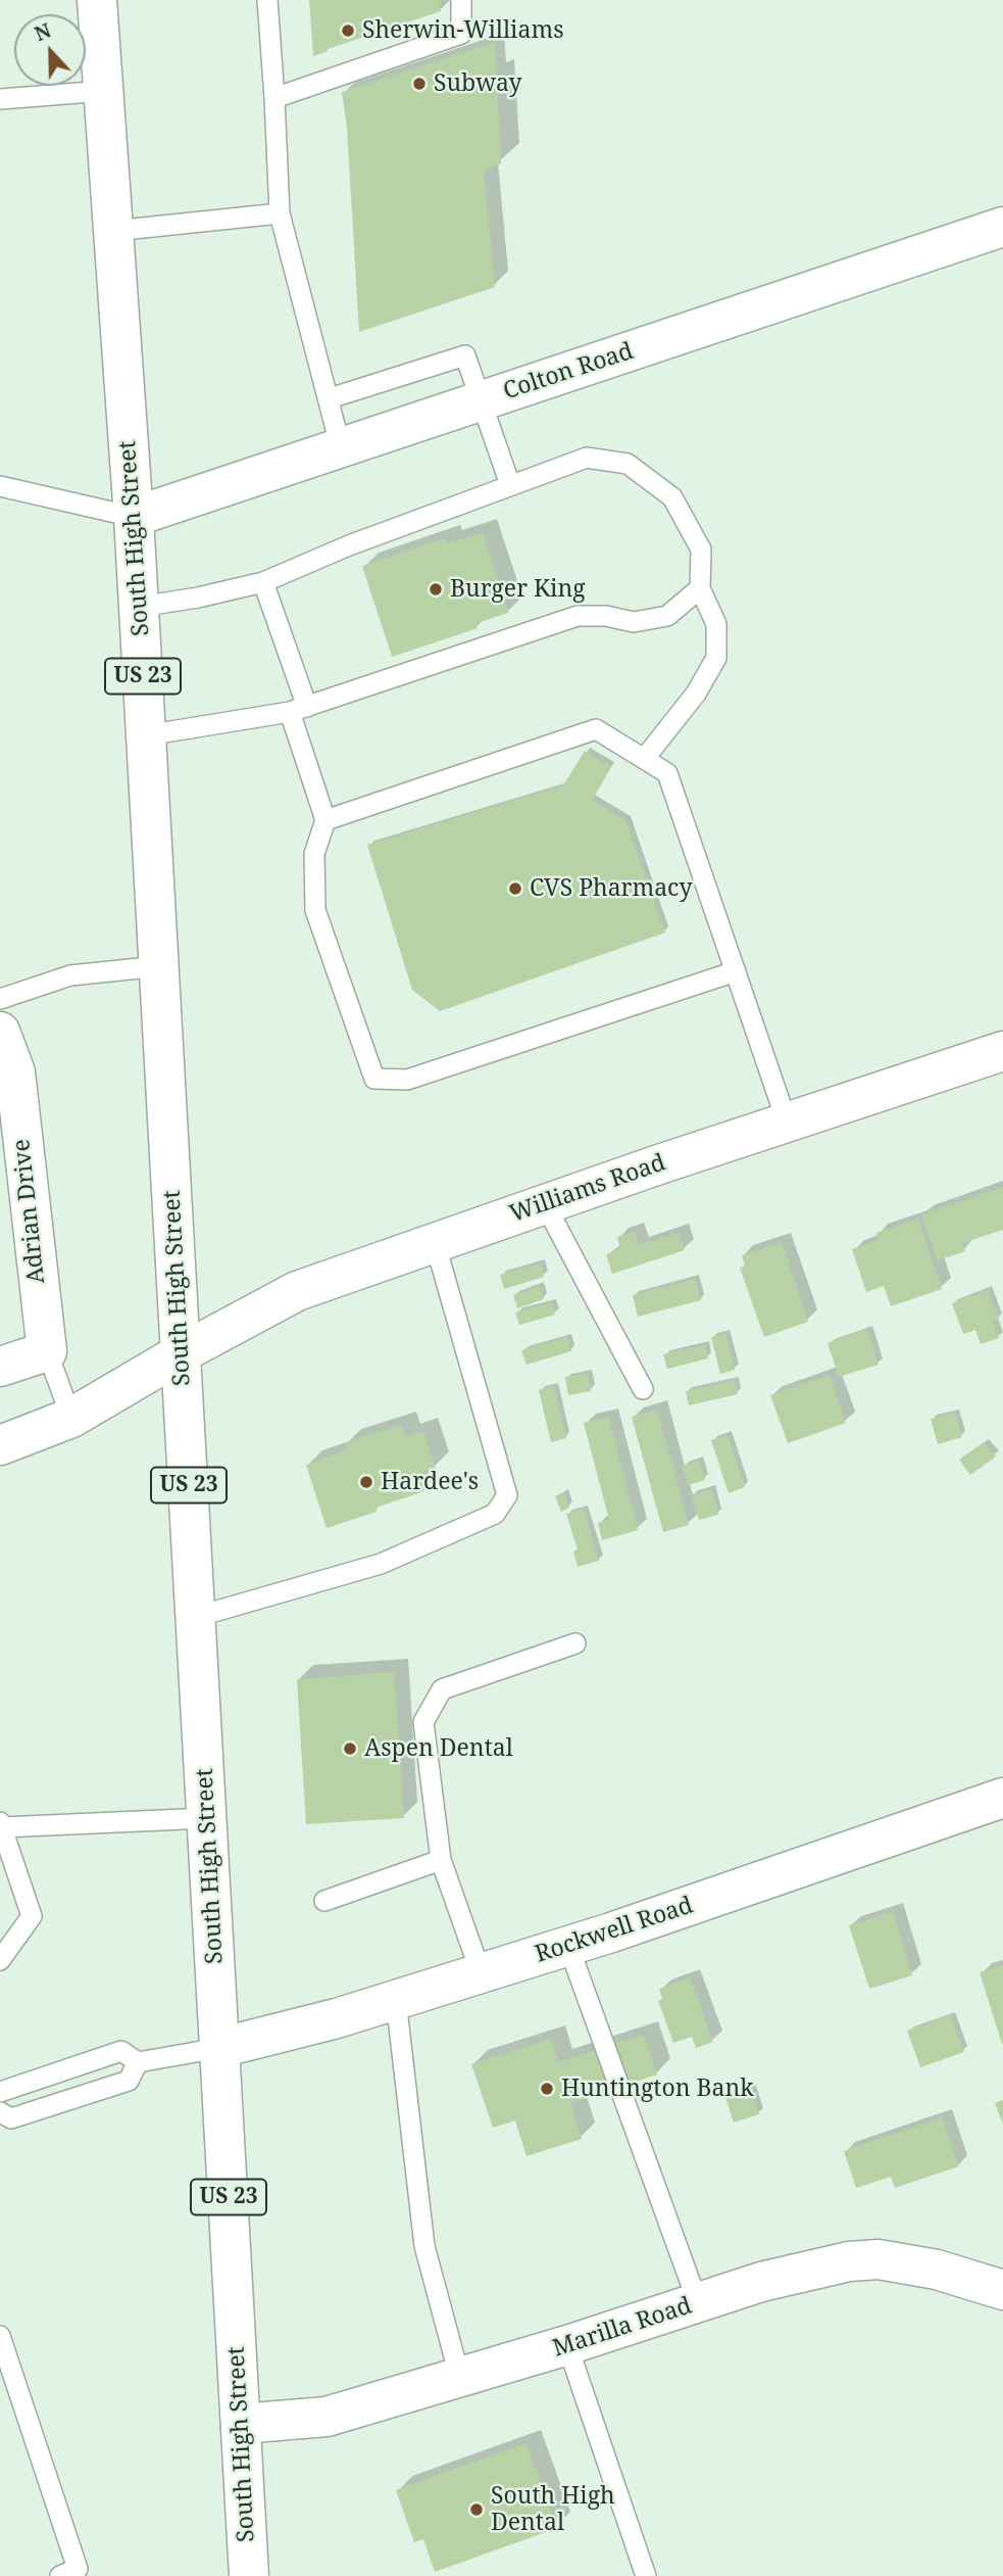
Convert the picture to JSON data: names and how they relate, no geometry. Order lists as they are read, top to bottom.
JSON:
{
  "streets": {
    "main road": [
      "Colton Road",
      "South High Street",
      "US 23",
      "Williams Road",
      "Adrian Drive",
      "Rockwell Road",
      "Marilla Road"
    ]
  },
  "crossings": [
    ["Colton Road", "South High Street"],
    ["South High Street", "Williams Road"],
    ["South High Street", "Rockwell Road"],
    ["South High Street", "Marilla Road"]
  ],
  "places": [
    "Sherwin-Williams",
    "Subway",
    "Burger King",
    "CVS Pharmacy",
    "Hardee's",
    "Aspen Dental",
    "Huntington Bank",
    "South High Dental"
  ],
  "north": "top"
}
